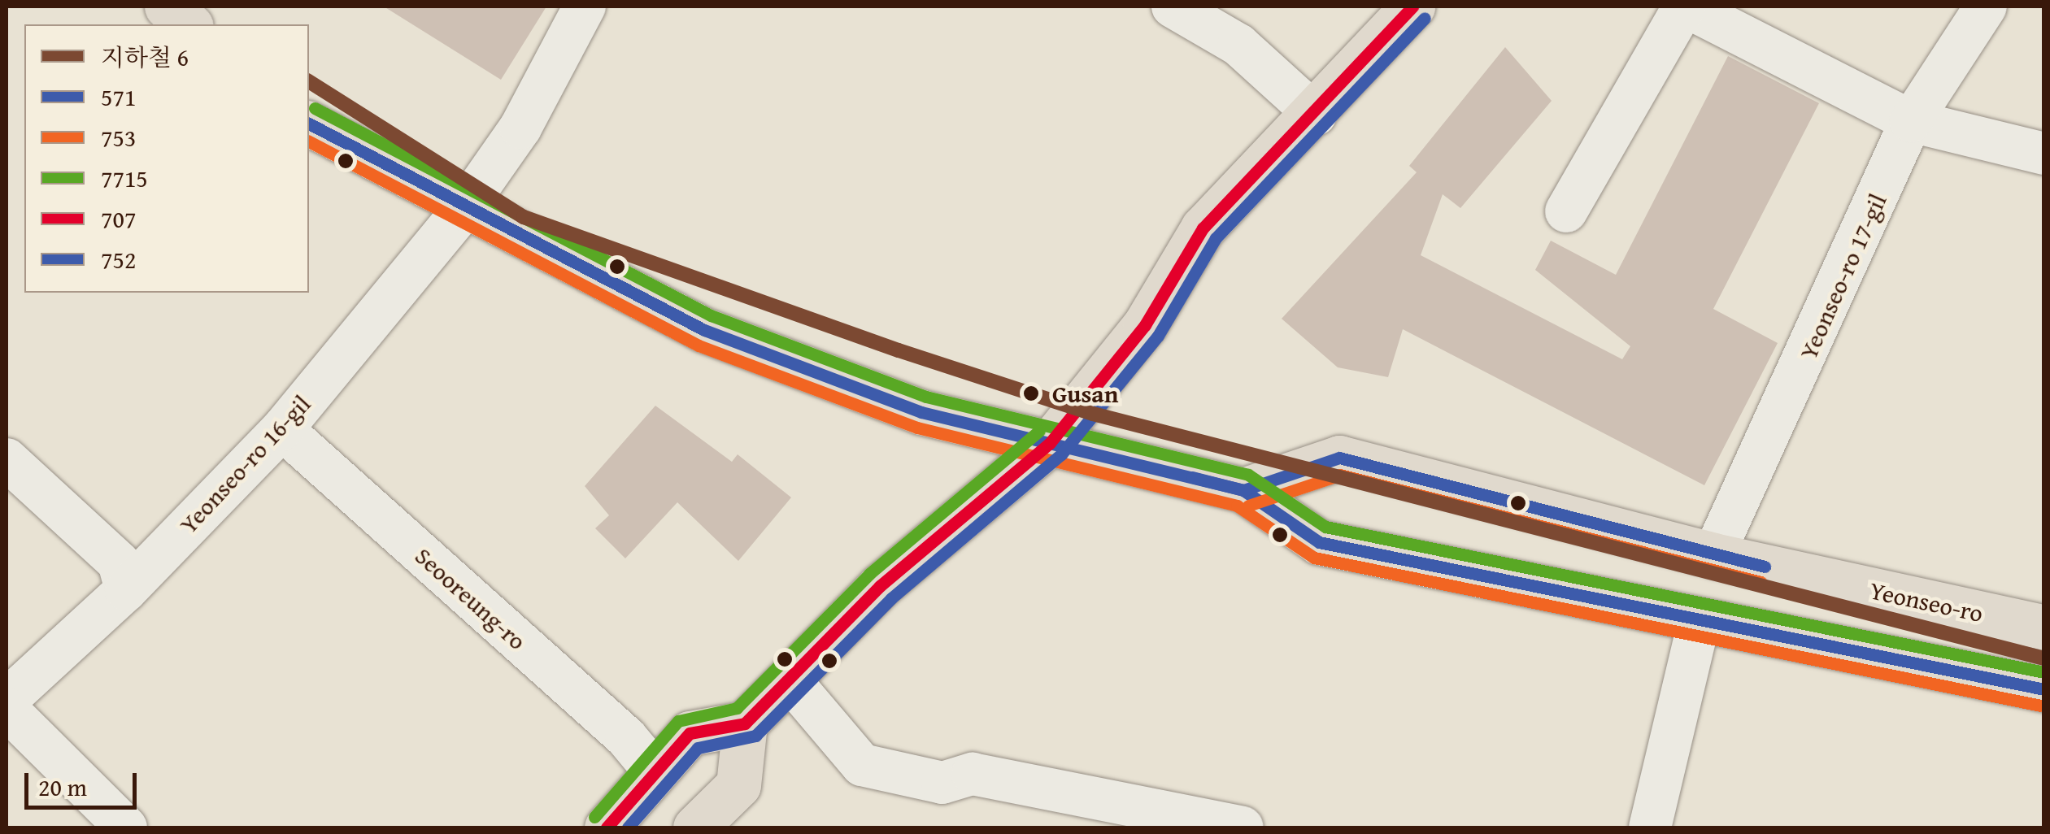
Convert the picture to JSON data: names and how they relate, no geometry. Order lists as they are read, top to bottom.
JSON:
{
  "streets": {
    "main road": ["Yeonseo-ro"],
    "street": ["Yeonseo-ro 17-gil", "Yeonseo-ro 16-gil", "Seooreung-ro"]
  },
  "crossings": [
    ["Yeonseo-ro 17-gil", "Yeonseo-ro"],
    ["Yeonseo-ro 16-gil", "Seooreung-ro"]
  ],
  "places": ["Gusan"],
  "lines": [
    "transit line 707",
    "transit line 752",
    "metro line 6",
    "transit line 7715",
    "transit line 571",
    "transit line 753"
  ],
  "legend": [
    "지하철 6",
    "571",
    "753",
    "7715",
    "707",
    "752"
  ],
  "scale_bar": "20 m"
}
